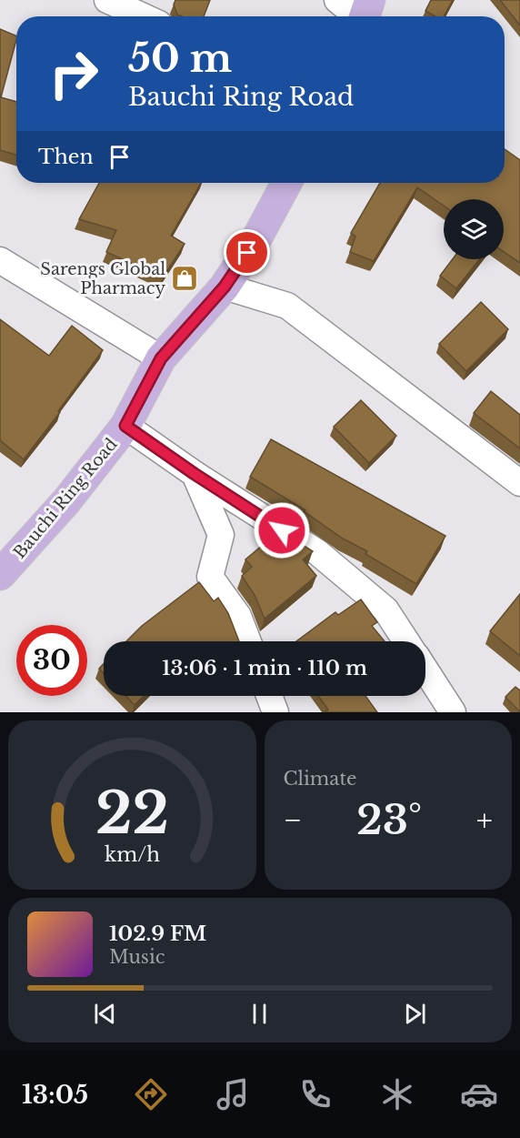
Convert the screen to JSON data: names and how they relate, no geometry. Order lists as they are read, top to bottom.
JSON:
{
  "streets": {
    "main road": ["Bauchi Ring Road"]
  },
  "places": {
    "shop": ["Sarengs Global Pharmacy"]
  },
  "page": {
    "turn": ["50 m", "Bauchi Ring Road"],
    "then": "Then",
    "limit": "30",
    "trip": "13:06 · 1 min · 110 m",
    "tile": "Climate",
    "heat": ["−", "23°", "+"],
    "song": ["102.9 FM", "Music"],
    "tabs": "13:05",
    "gauge": ["22", "km/h"]
  }
}
